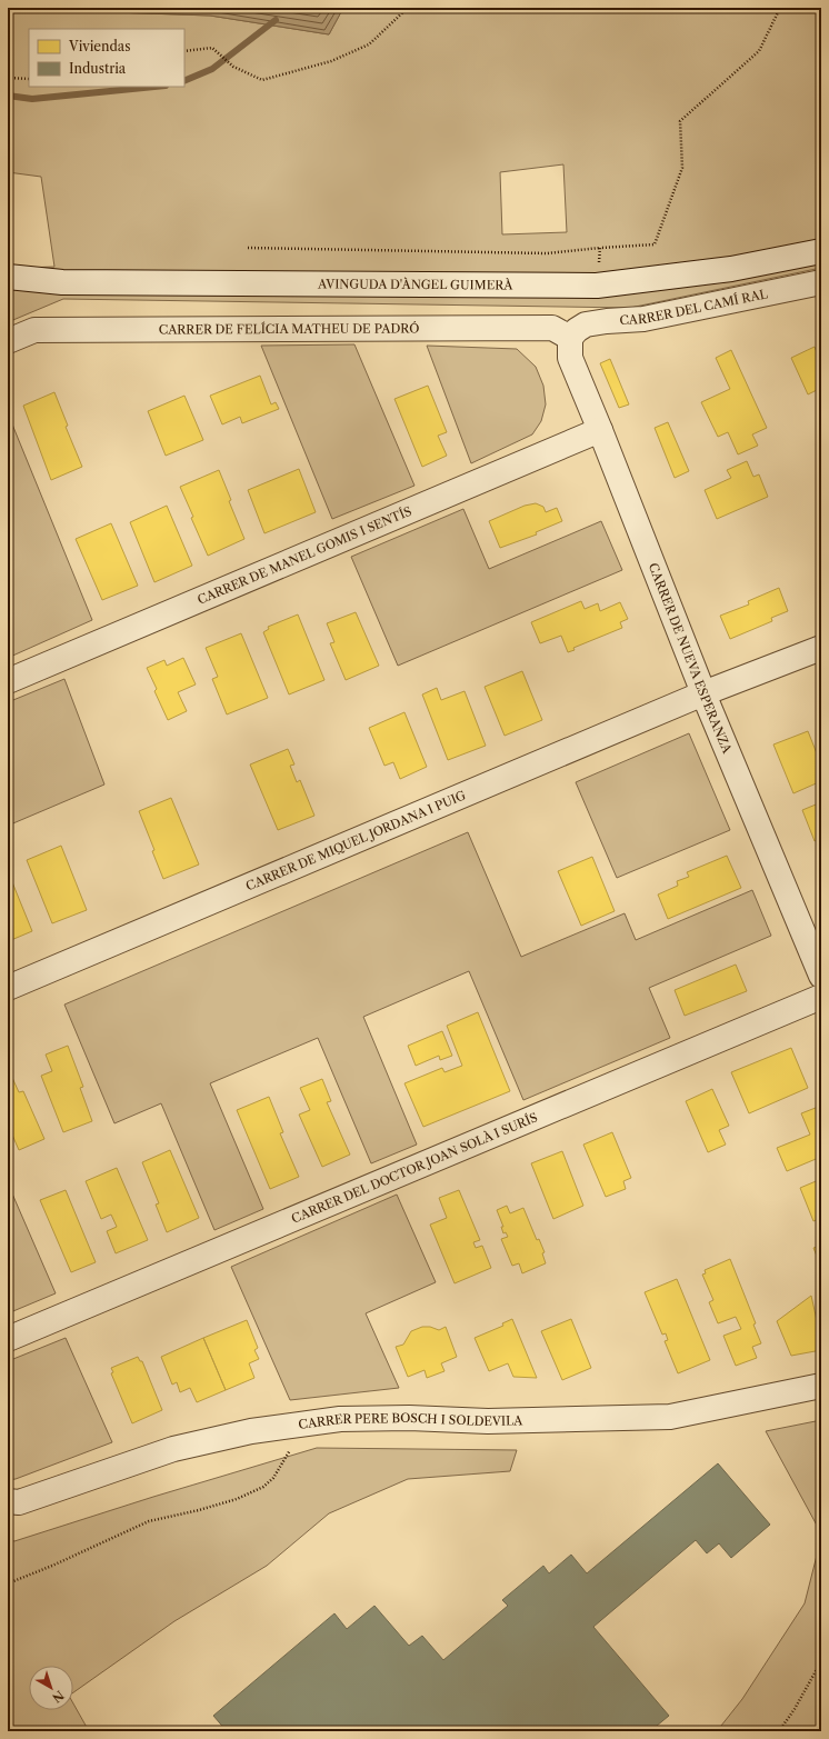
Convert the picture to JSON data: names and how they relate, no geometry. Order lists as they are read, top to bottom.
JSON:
{
  "streets": {
    "street": [
      "AVINGUDA D'ÀNGEL GUIMERÀ",
      "CARRER DEL CAMÍ RAL",
      "CARRER DE FELÍCIA MATHEU DE PADRÓ",
      "CARRER DE MANEL GOMIS I SENTÍS",
      "CARRER DE NUEVA ESPERANZA",
      "CARRER DE MIQUEL JORDANA I PUIG",
      "CARRER DEL DOCTOR JOAN SOLÀ I SURÍS",
      "CARRER PERE BOSCH I SOLDEVILA"
    ]
  },
  "crossings": [
    ["CARRER DEL CAMÍ RAL", "CARRER DE FELÍCIA MATHEU DE PADRÓ"],
    ["CARRER DEL CAMÍ RAL", "CARRER DE NUEVA ESPERANZA"],
    ["CARRER DE FELÍCIA MATHEU DE PADRÓ", "CARRER DE NUEVA ESPERANZA"],
    ["CARRER DE MANEL GOMIS I SENTÍS", "CARRER DE NUEVA ESPERANZA"],
    ["CARRER DE NUEVA ESPERANZA", "CARRER DE MIQUEL JORDANA I PUIG"]
  ],
  "legend": ["Viviendas", "Industria"],
  "north": "bottom right"
}
